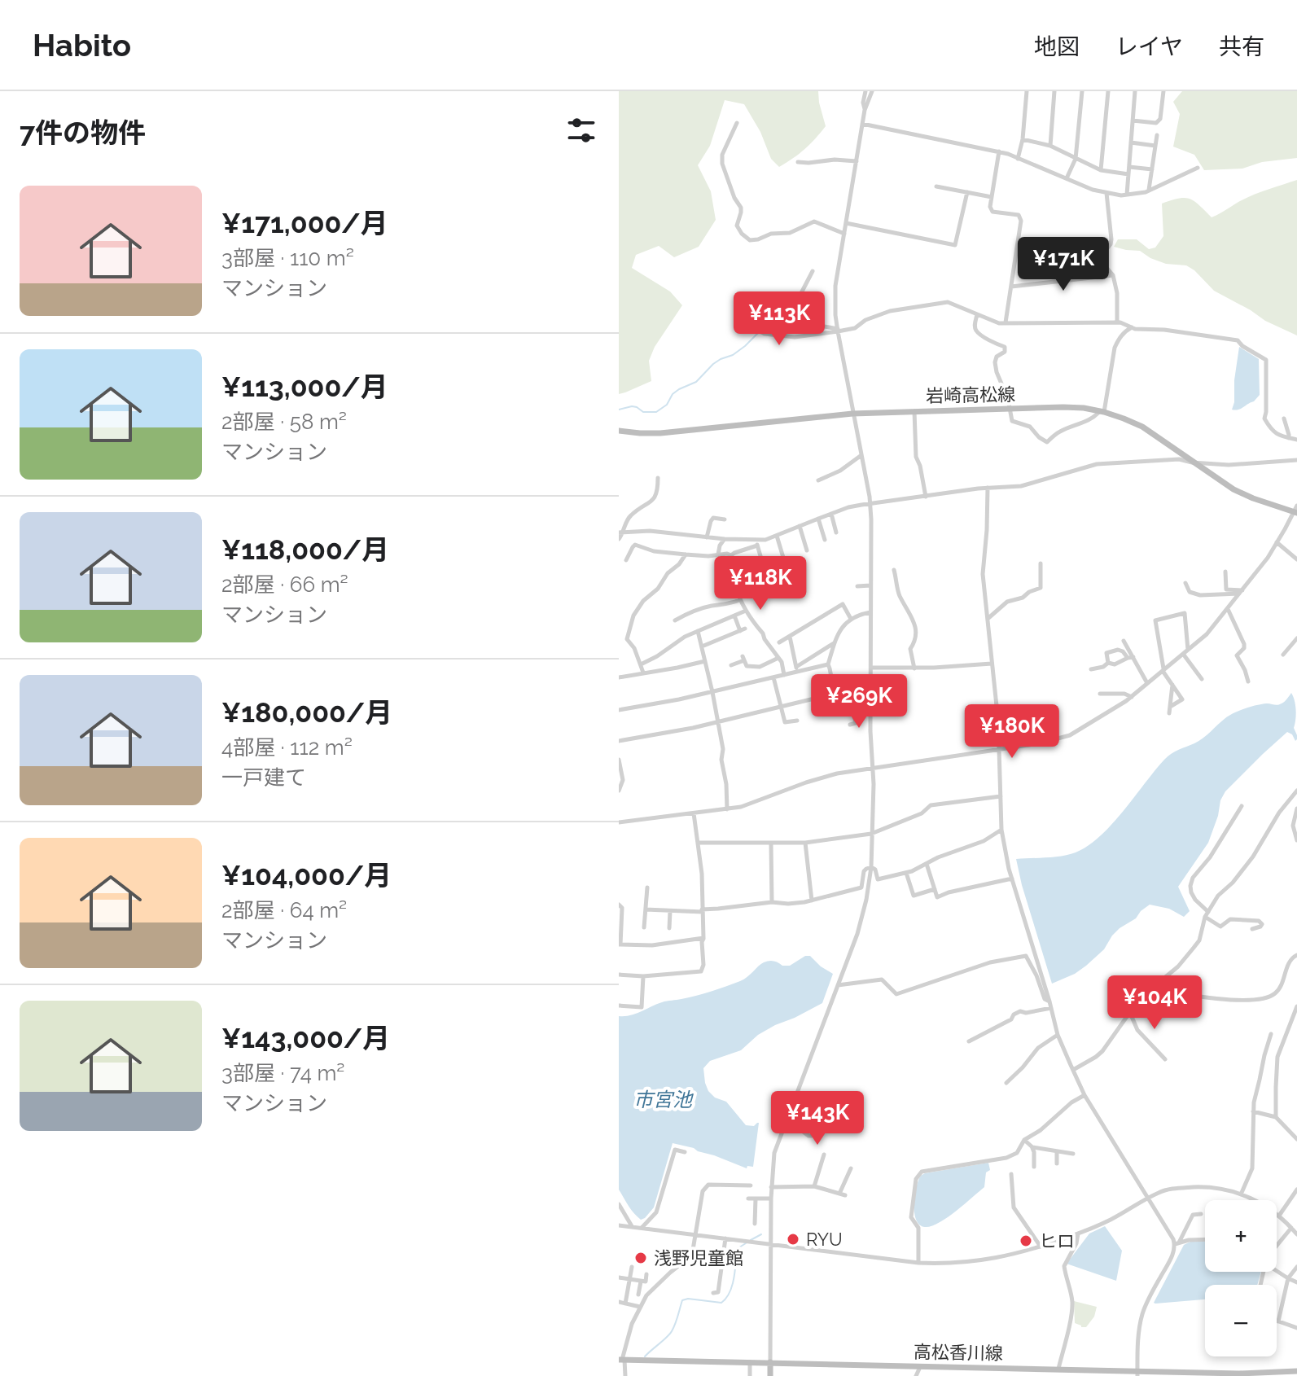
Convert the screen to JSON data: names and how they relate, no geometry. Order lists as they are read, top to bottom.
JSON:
{
  "streets": {
    "main road": ["岩崎高松線", "高松香川線"]
  },
  "water": ["市宮池"],
  "places": ["RYU", "ヒロ", "浅野児童館"],
  "page": {
    "header": "Habito",
    "nav": ["地図", "レイヤ", "共有"],
    "heading": "7件の物件",
    "list": [
      {
        "name": "¥171,000/月",
        "note": "3部屋 · 110 m² · マンション"
      },
      {
        "name": "¥113,000/月",
        "note": "2部屋 · 58 m² · マンション"
      },
      {
        "name": "¥118,000/月",
        "note": "2部屋 · 66 m² · マンション"
      },
      {
        "name": "¥180,000/月",
        "note": "4部屋 · 112 m² · 一戸建て"
      },
      {
        "name": "¥104,000/月",
        "note": "2部屋 · 64 m² · マンション"
      },
      {
        "name": "¥143,000/月",
        "note": "3部屋 · 74 m² · マンション"
      }
    ],
    "price": [
      "¥171K",
      "¥113K",
      "¥118K",
      "¥269K",
      "¥180K",
      "¥104K",
      "¥143K"
    ],
    "map_buttons": ["+", "−"]
  }
}
